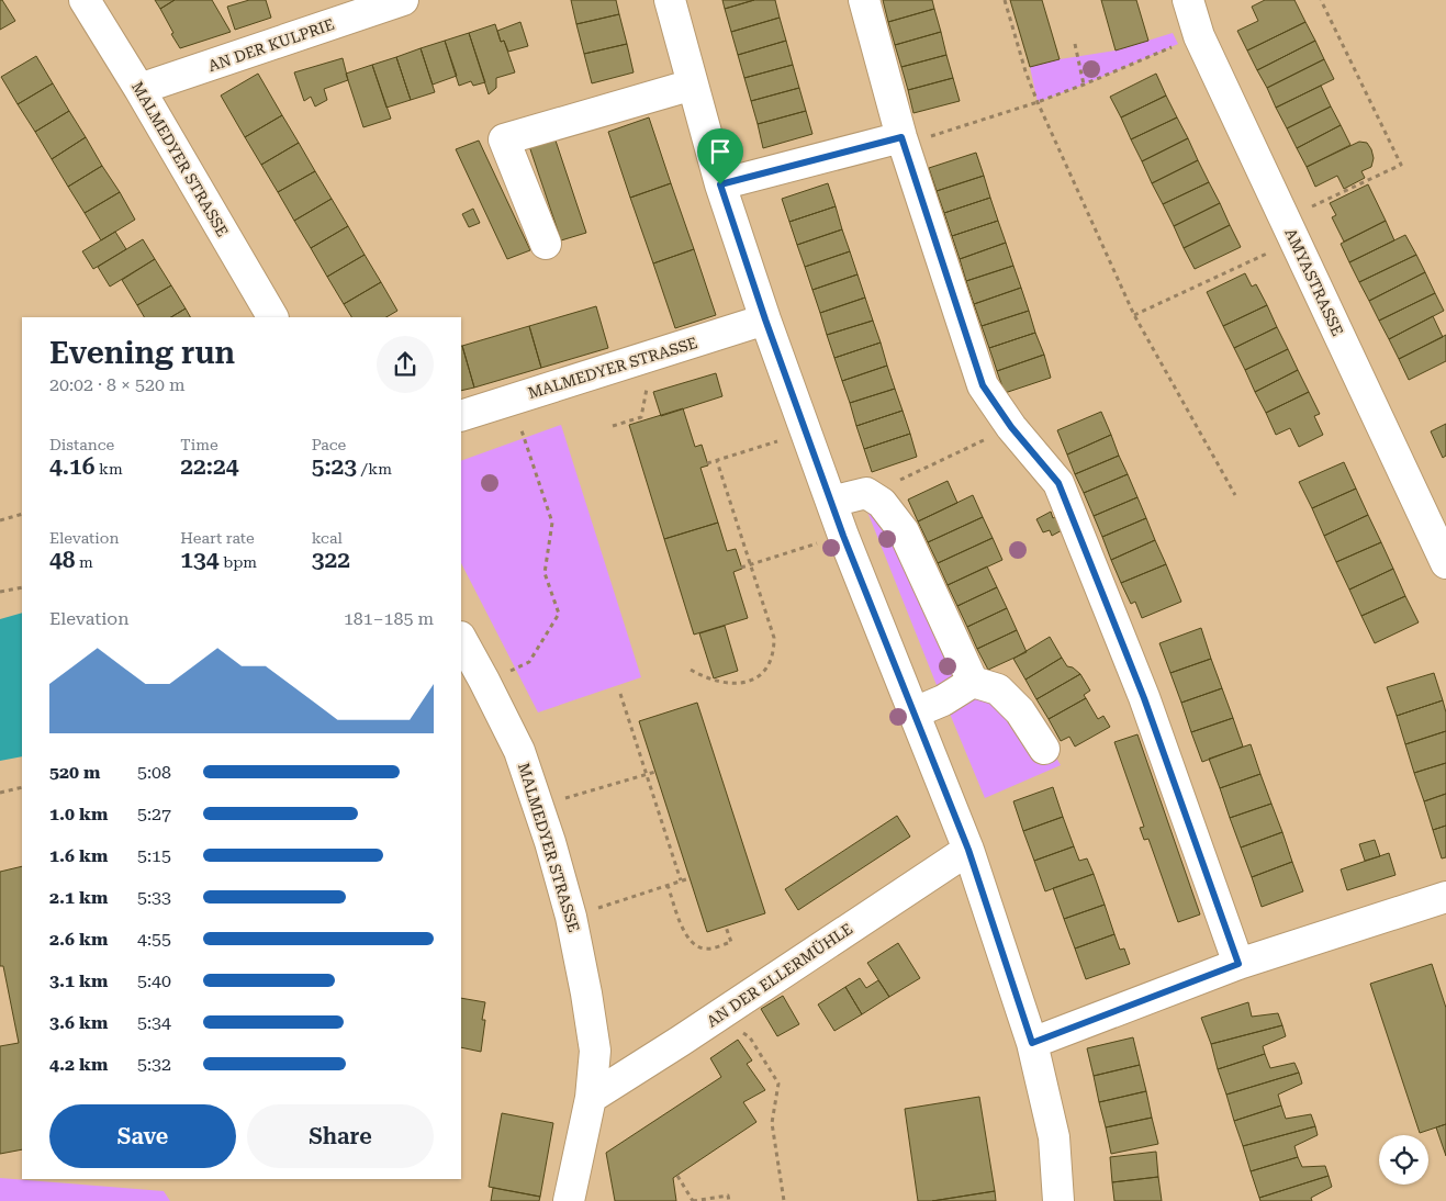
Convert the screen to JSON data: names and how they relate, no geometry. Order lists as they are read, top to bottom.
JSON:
{
  "streets": {
    "street": [
      "AN DER KULPRIE",
      "MALMEDYER STRASSE",
      "AMYASTRASSE",
      "AN DER ELLERMÜHLE"
    ]
  },
  "crossings": [
    ["AN DER KULPRIE", "MALMEDYER STRASSE"],
    ["MALMEDYER STRASSE", "AN DER ELLERMÜHLE"]
  ],
  "page": {
    "heading": ["Evening run", "20:02 · 8 × 520 m"],
    "stats": [
      ["Distance", "4.16 km"],
      ["Time", "22:24"],
      ["Pace", "5:23 /km"],
      ["Elevation", "48 m"],
      ["Heart rate", "134 bpm"],
      ["kcal", "322"]
    ],
    "chart": ["Elevation", "181–185 m"],
    "list": [
      {
        "name": "520 m",
        "note": "5:08"
      },
      {
        "name": "1.0 km",
        "note": "5:27"
      },
      {
        "name": "1.6 km",
        "note": "5:15"
      },
      {
        "name": "2.1 km",
        "note": "5:33"
      },
      {
        "name": "2.6 km",
        "note": "4:55"
      },
      {
        "name": "3.1 km",
        "note": "5:40"
      },
      {
        "name": "3.6 km",
        "note": "5:34"
      },
      {
        "name": "4.2 km",
        "note": "5:32"
      }
    ],
    "buttons": ["Save", "Share"]
  }
}
